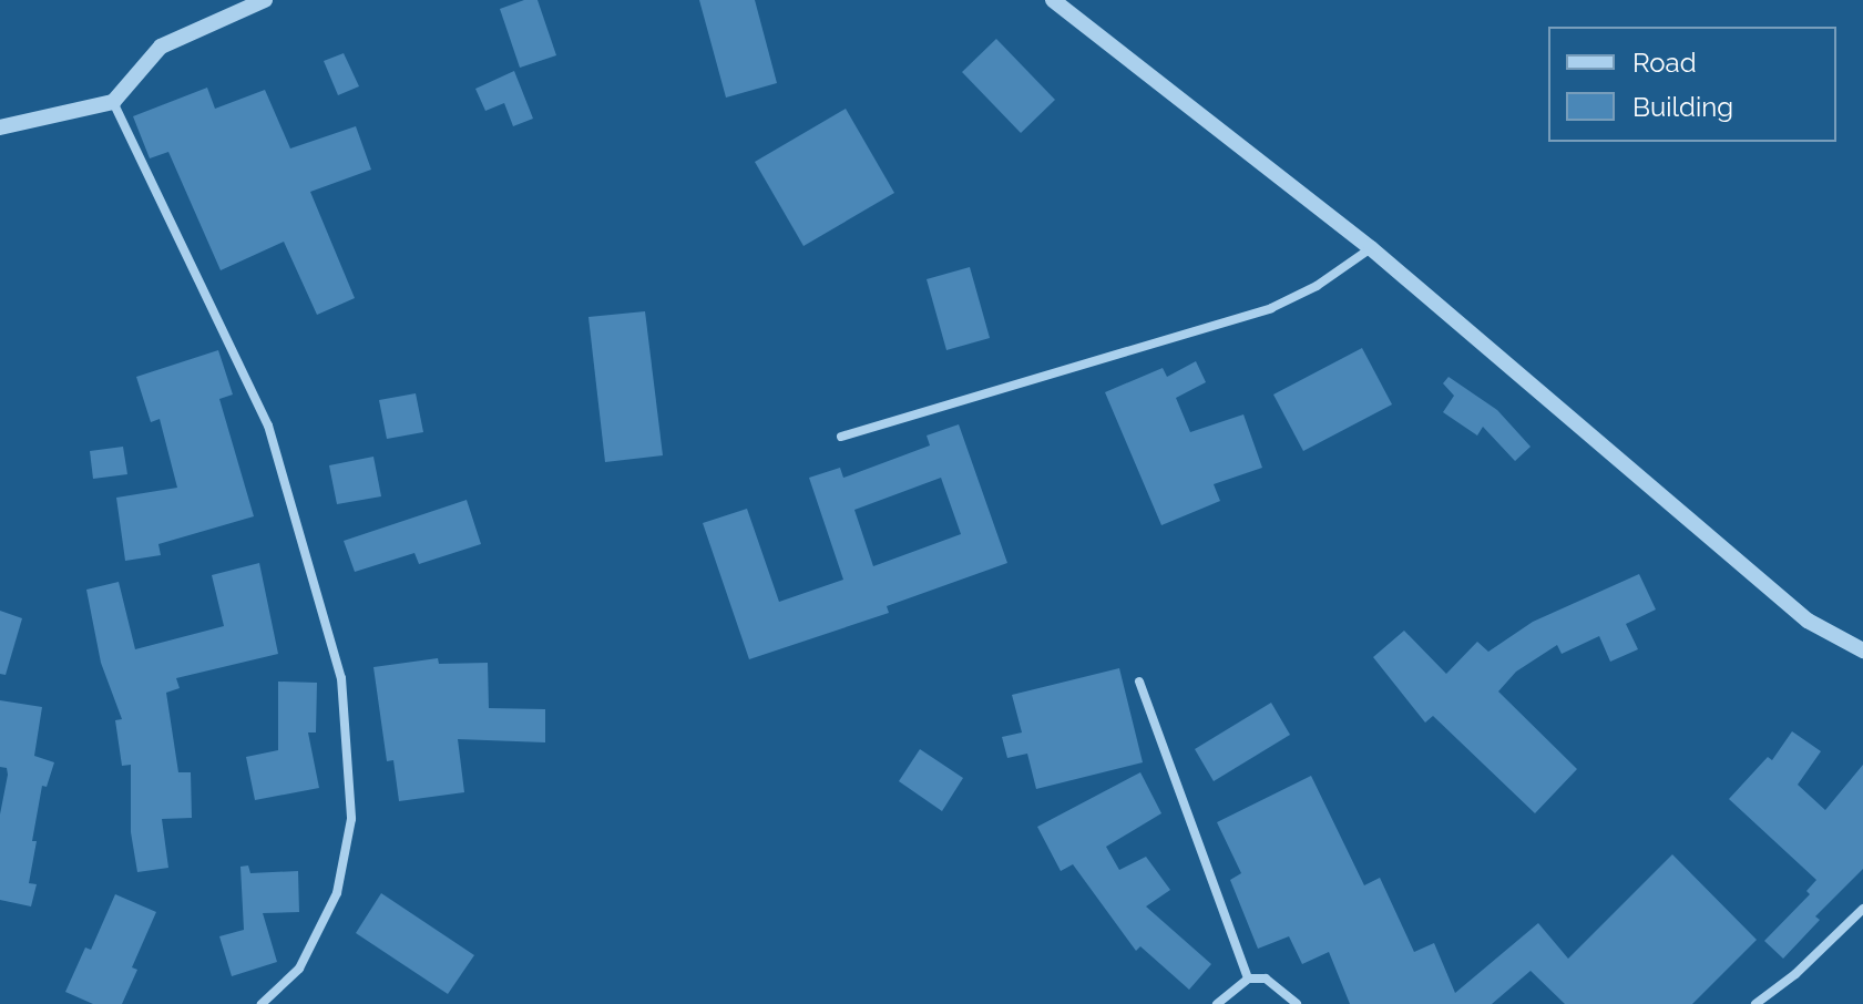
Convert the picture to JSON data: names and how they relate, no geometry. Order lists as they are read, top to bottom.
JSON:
{
  "legend": ["Road", "Building"]
}
